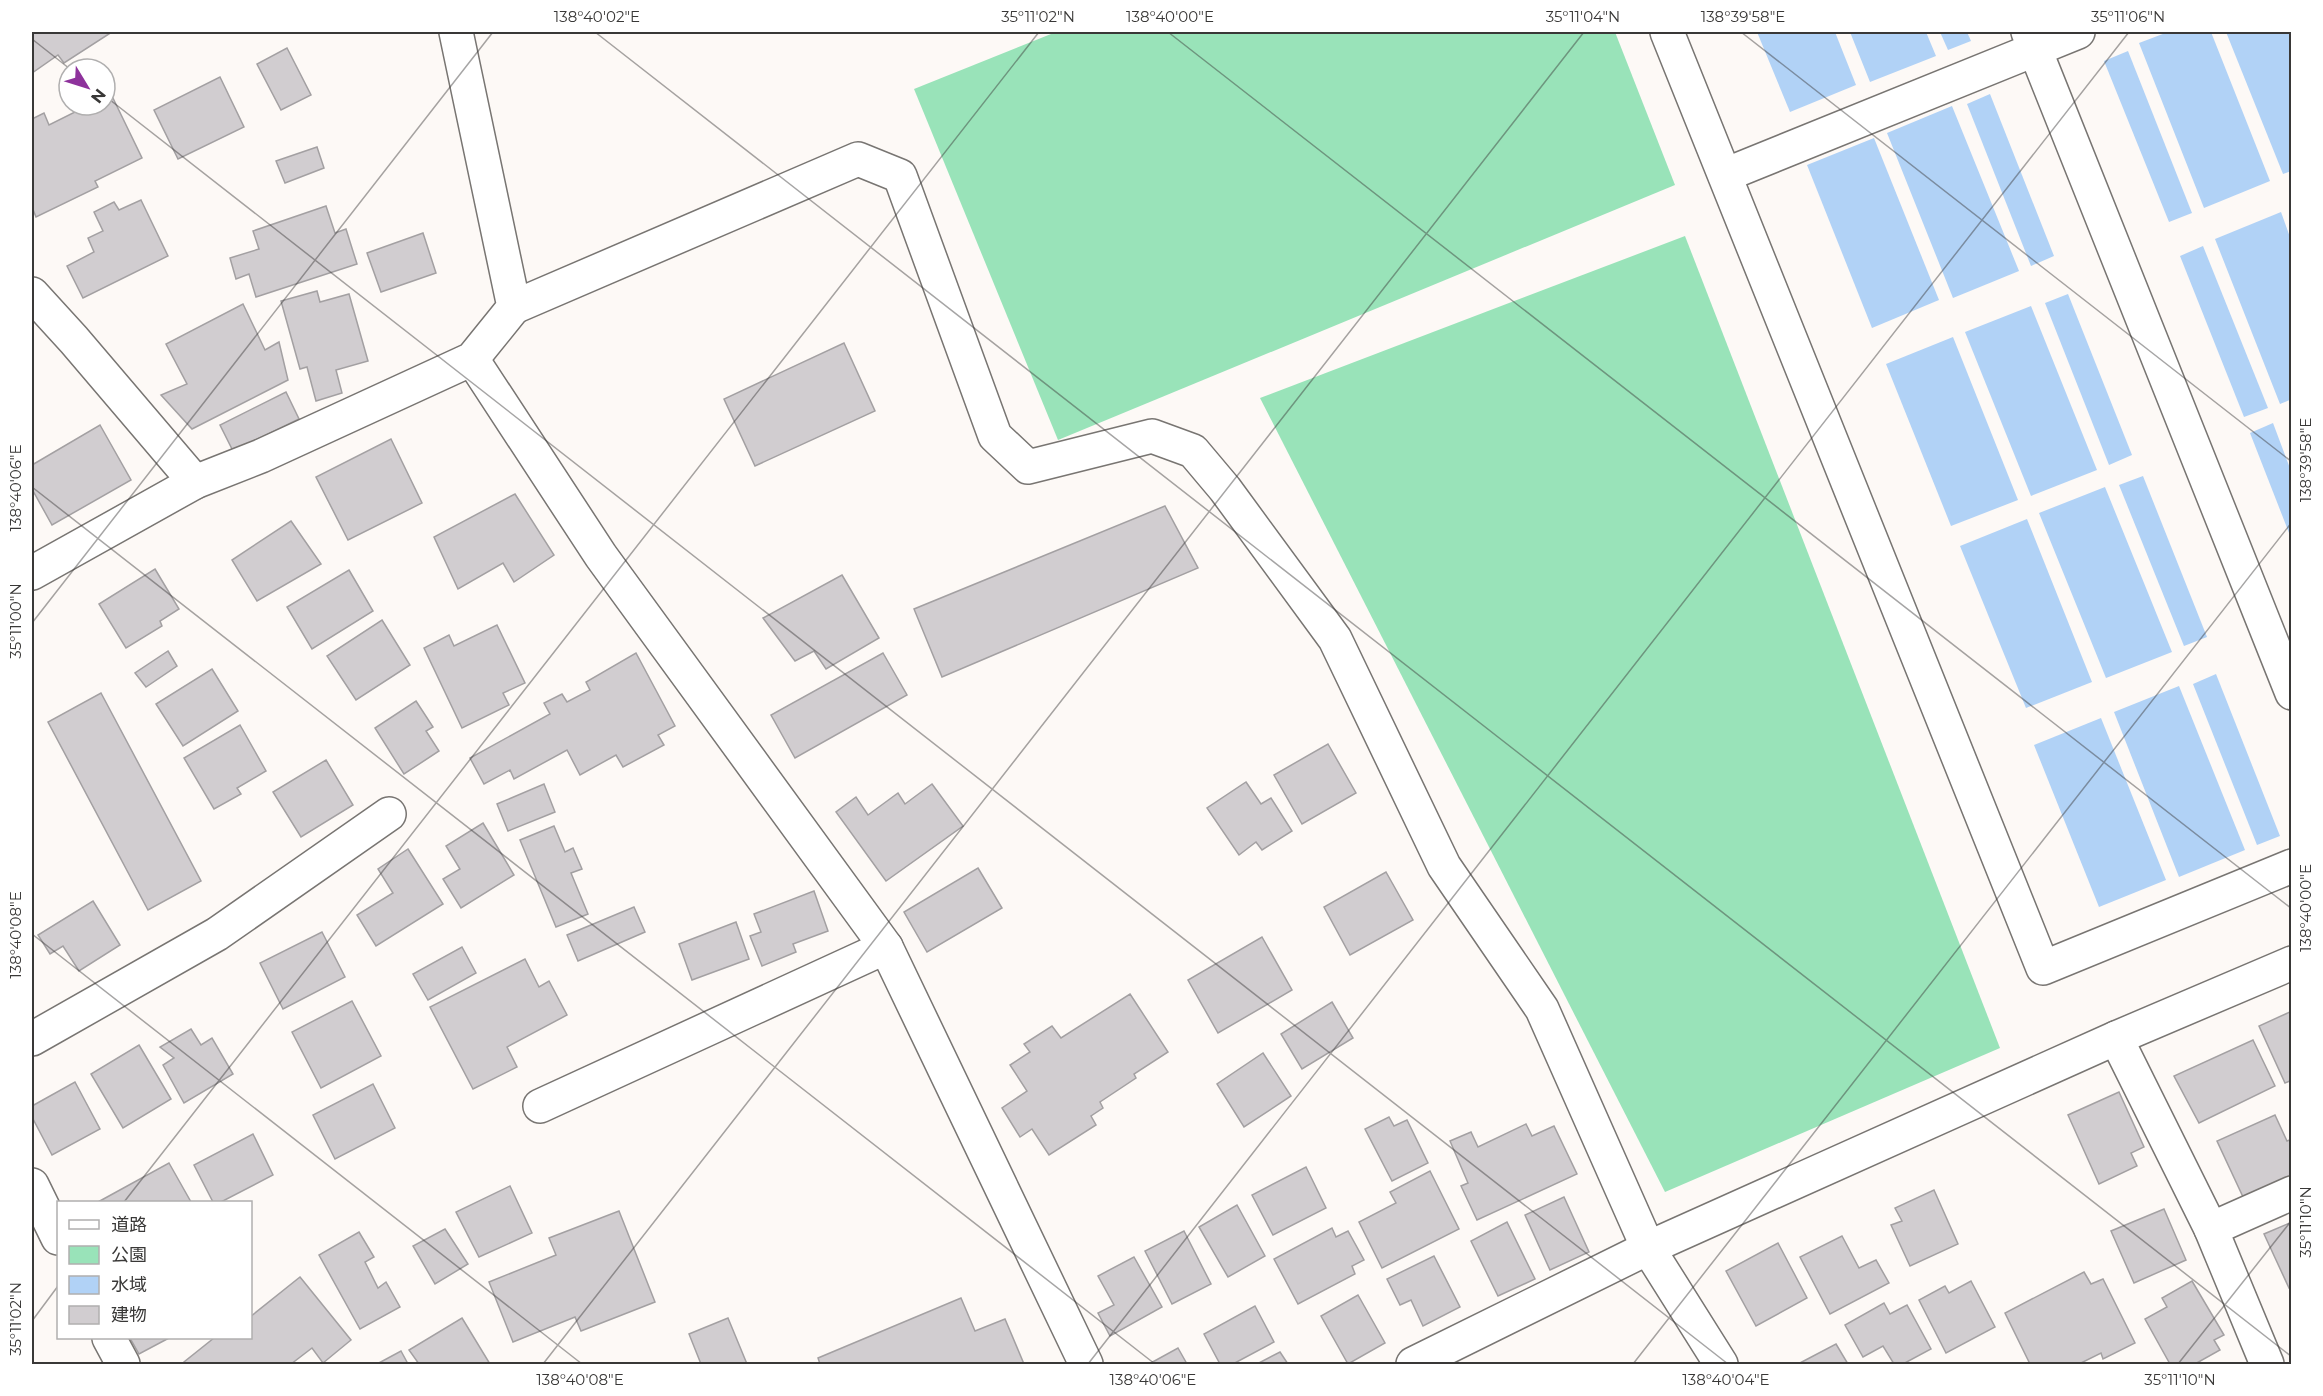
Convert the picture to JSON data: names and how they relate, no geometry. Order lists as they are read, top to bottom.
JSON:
{
  "legend": [
    "道路",
    "公園",
    "水域",
    "建物"
  ],
  "north": "bottom right",
  "coordinates": [
    "138°40'02\"E",
    "35°11'02\"N",
    "138°40'00\"E",
    "35°11'04\"N",
    "138°39'58\"E",
    "35°11'06\"N",
    "138°40'06\"E",
    "35°11'00\"N",
    "138°40'08\"E",
    "35°11'10\"N",
    "138°40'04\"E"
  ]
}
